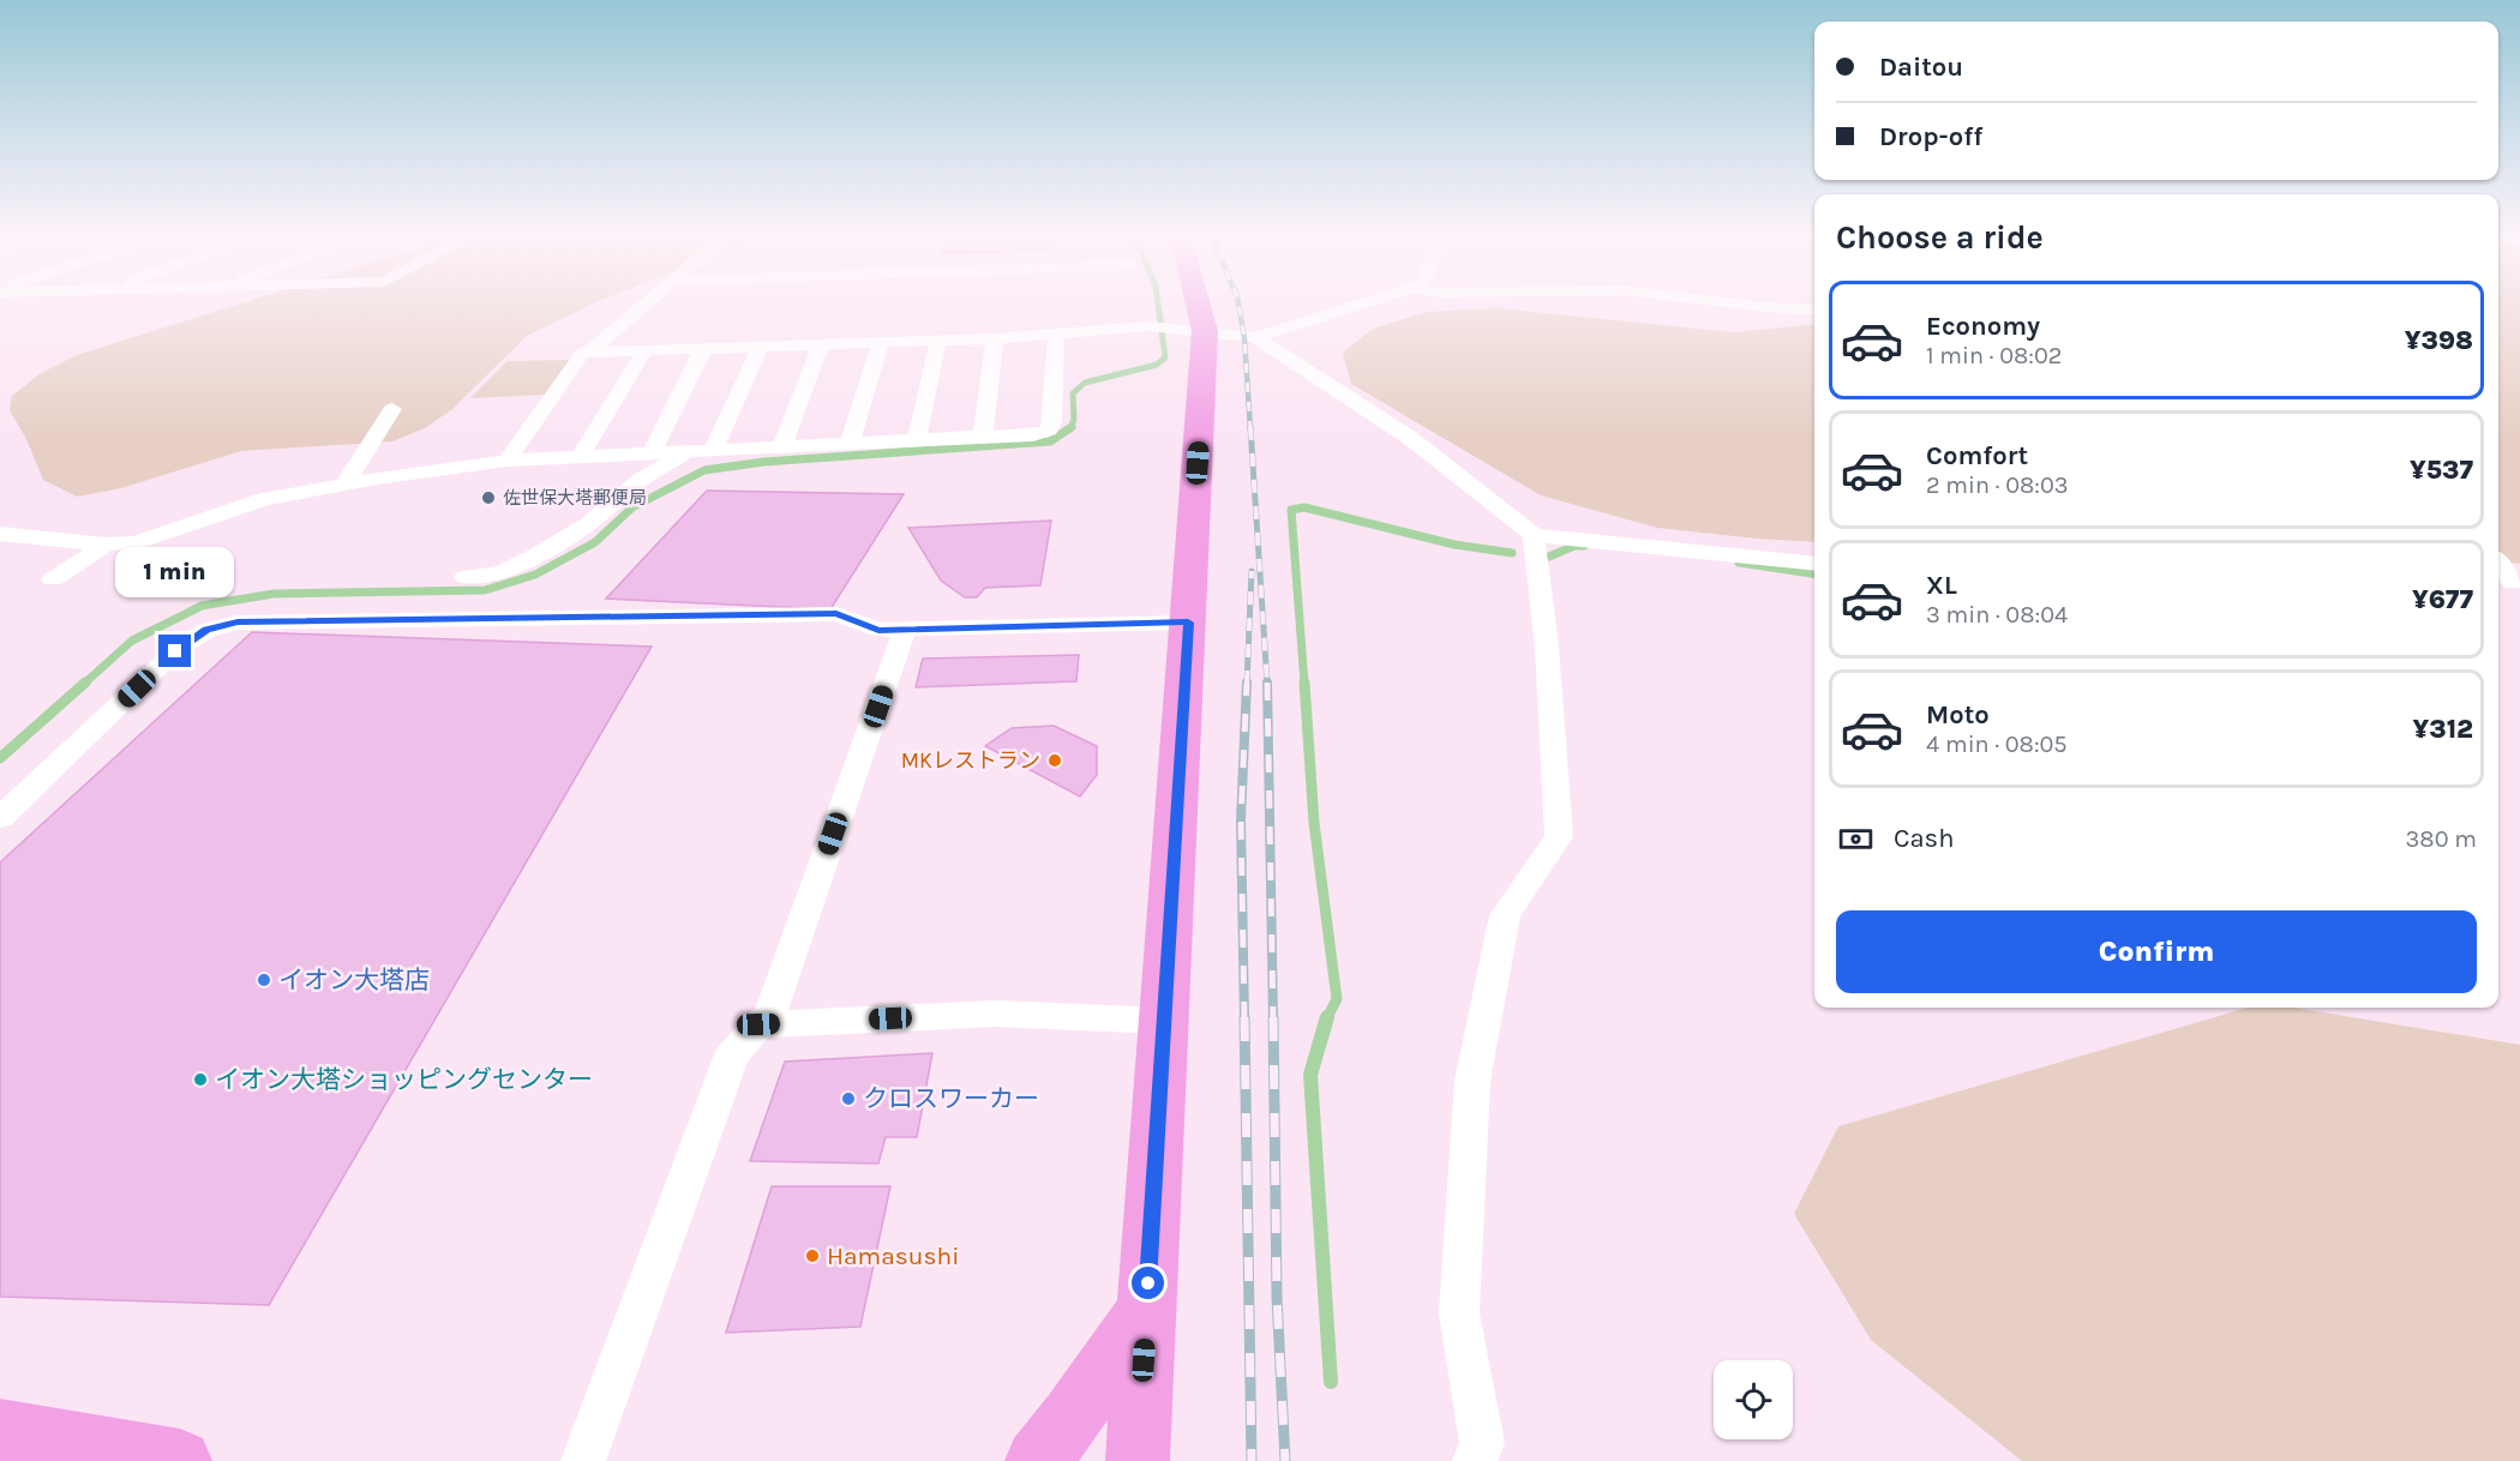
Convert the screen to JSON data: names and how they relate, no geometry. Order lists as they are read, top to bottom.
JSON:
{
  "places": [
    "佐世保大塔郵便局",
    "MKレストラン",
    "イオン大塔店",
    "イオン大塔ショッピングセンター",
    "クロスワーカー",
    "Hamasushi"
  ],
  "page": {
    "banner": ["Daitou", "Drop-off"],
    "heading": "Choose a ride",
    "list": [
      {
        "name": "Economy",
        "note": "1 min · 08:02",
        "value": "¥398"
      },
      {
        "name": "Comfort",
        "note": "2 min · 08:03",
        "value": "¥537"
      },
      {
        "name": "XL",
        "note": "3 min · 08:04",
        "value": "¥677"
      },
      {
        "name": "Moto",
        "note": "4 min · 08:05",
        "value": "¥312"
      }
    ],
    "bubble": "1 min",
    "pay": ["Cash", "380 m"],
    "buttons": "Confirm"
  }
}
